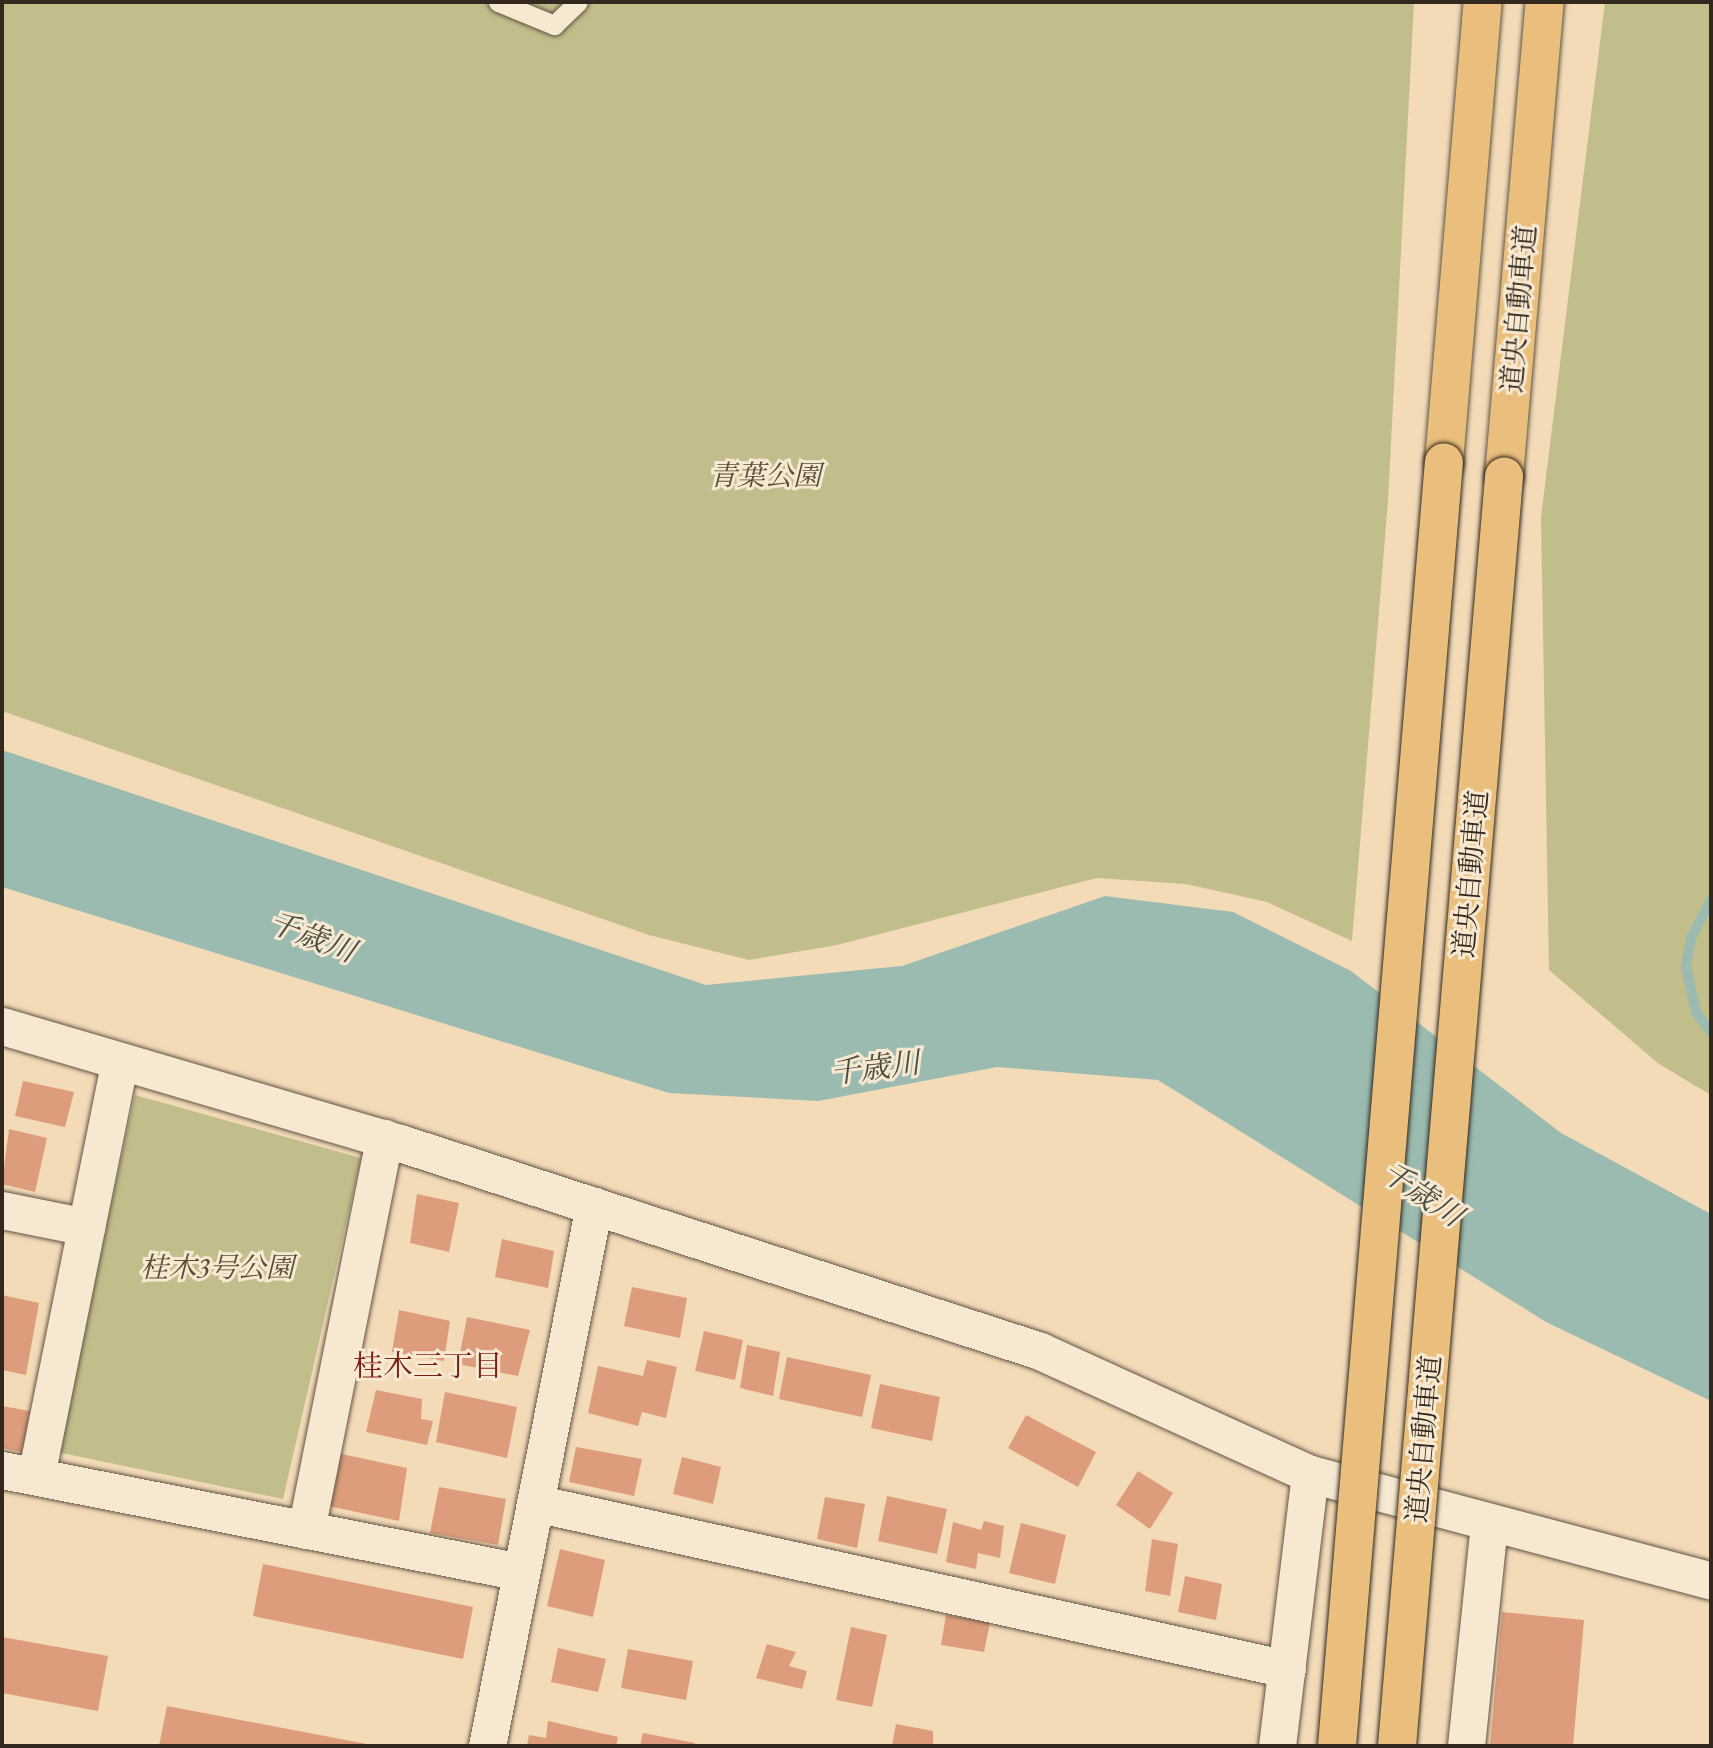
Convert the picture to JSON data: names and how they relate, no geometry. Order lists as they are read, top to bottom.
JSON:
{
  "streets": {
    "highway": ["道央自動車道"]
  },
  "districts": ["桂木三丁目"],
  "water": ["千歳川"],
  "parks": ["青葉公園", "桂木3号公園"]
}
